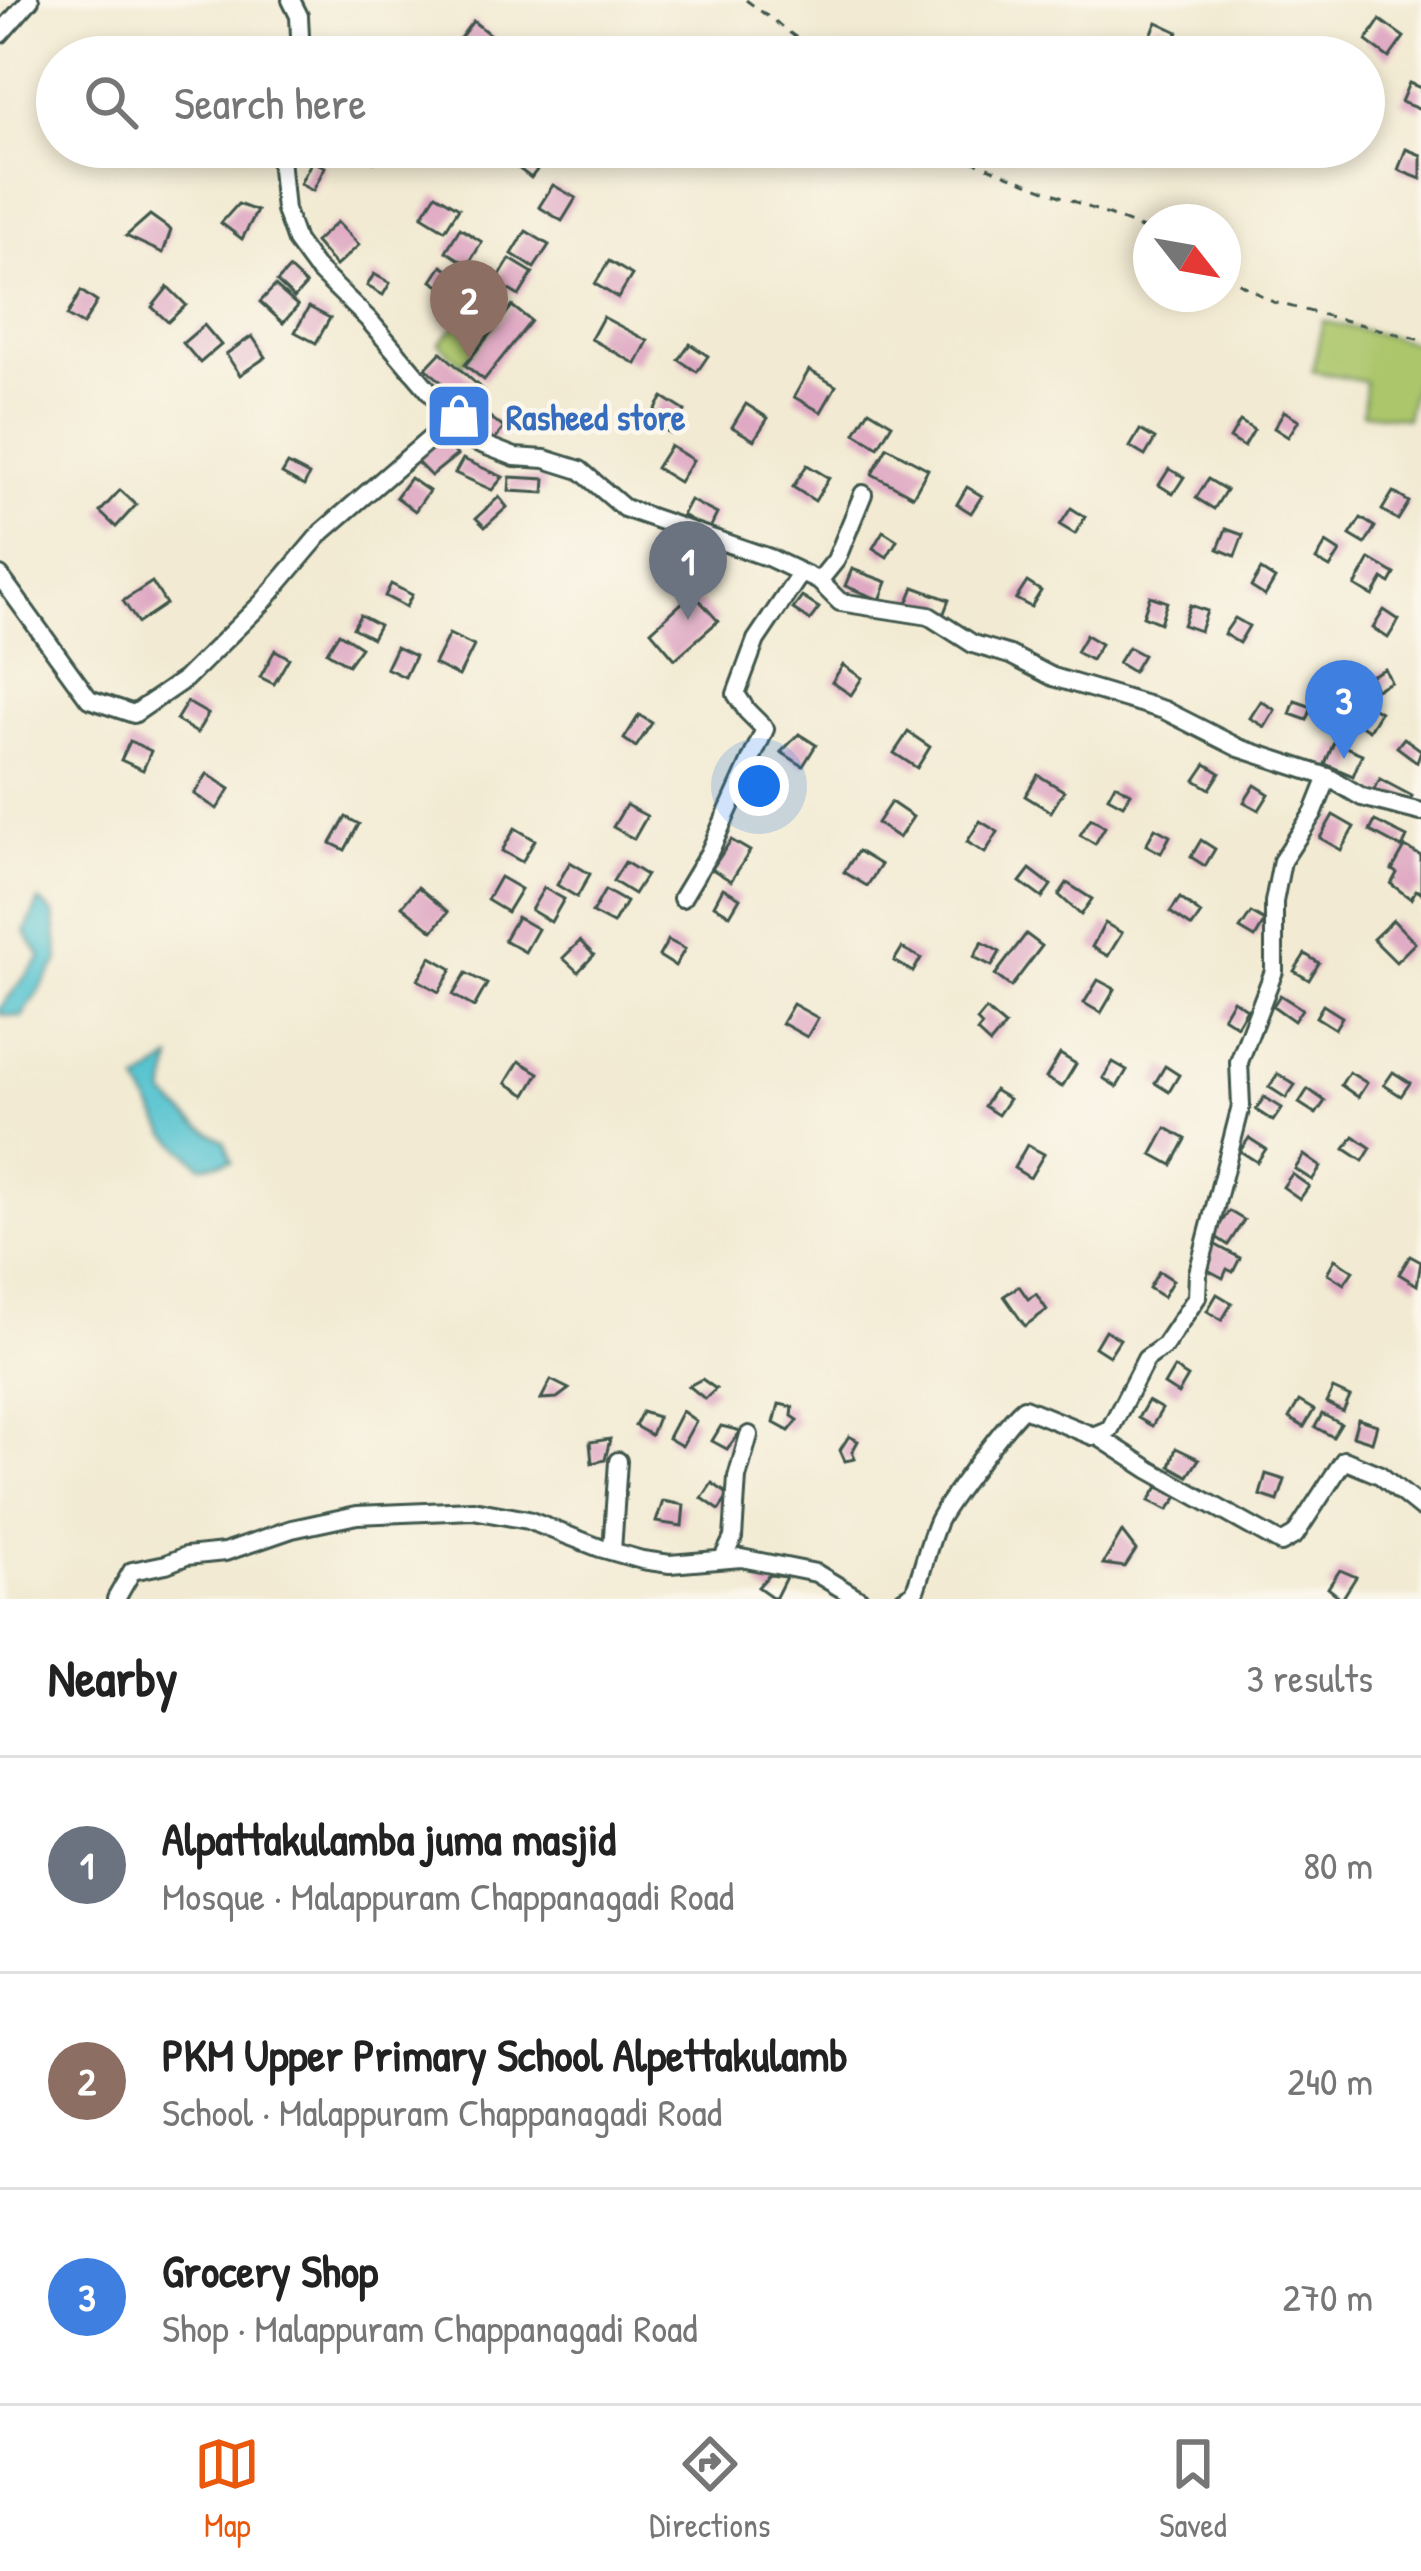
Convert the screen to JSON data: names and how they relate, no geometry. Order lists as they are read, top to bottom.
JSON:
{
  "places": {
    "shop": ["Rasheed store"]
  },
  "north": "bottom right",
  "page": {
    "search": "Search here",
    "pins": ["2", "1", "3"],
    "heading": ["Nearby", "3 results"],
    "list": [
      {
        "mark": "1",
        "name": "Alpattakulamba juma masjid",
        "note": "Mosque · Malappuram Chappanagadi Road",
        "value": "80 m"
      },
      {
        "mark": "2",
        "name": "PKM Upper Primary School Alpettakulamb",
        "note": "School · Malappuram Chappanagadi Road",
        "value": "240 m"
      },
      {
        "mark": "3",
        "name": "Grocery Shop",
        "note": "Shop · Malappuram Chappanagadi Road",
        "value": "270 m"
      }
    ],
    "nav": ["Map", "Directions", "Saved"]
  }
}
